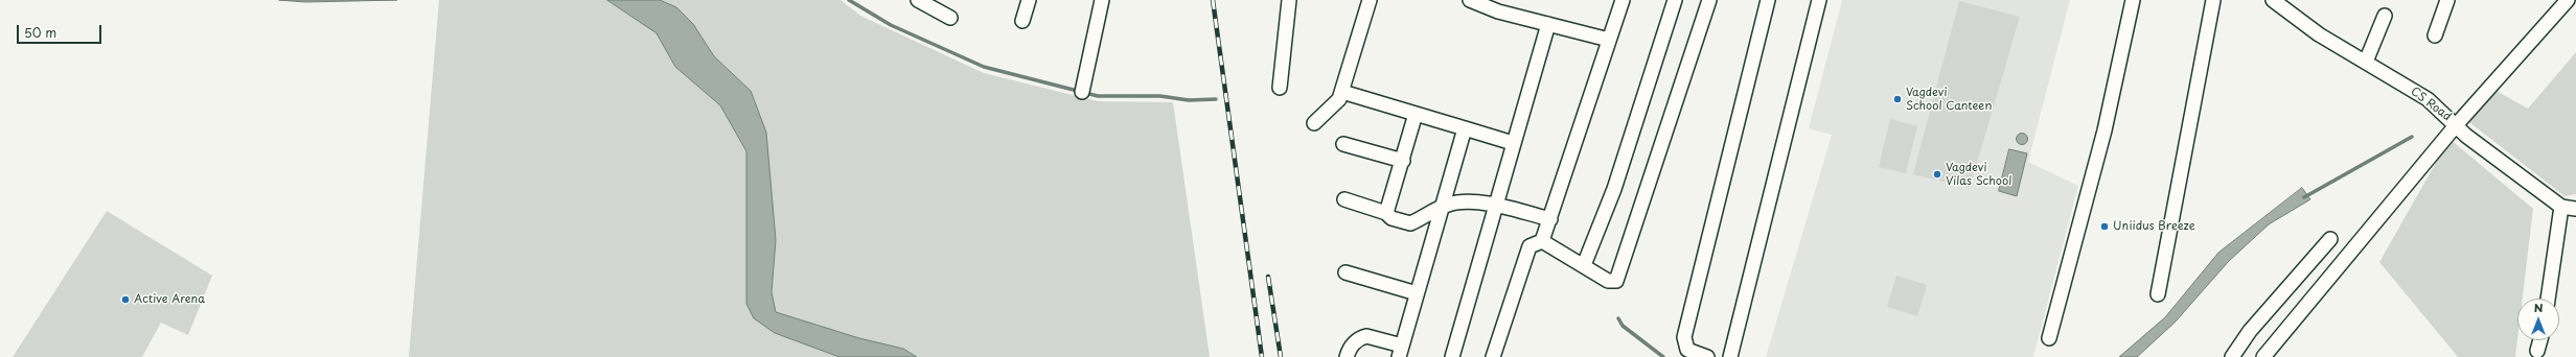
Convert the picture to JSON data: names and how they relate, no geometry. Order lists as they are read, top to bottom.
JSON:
{
  "streets": {
    "street": ["CS Road"]
  },
  "places": [
    "Vagdevi School Canteen",
    "Vagdevi Vilas School",
    "Uniidus Breeze",
    "Active Arena"
  ],
  "scale_bar": "50 m",
  "north": "top"
}
